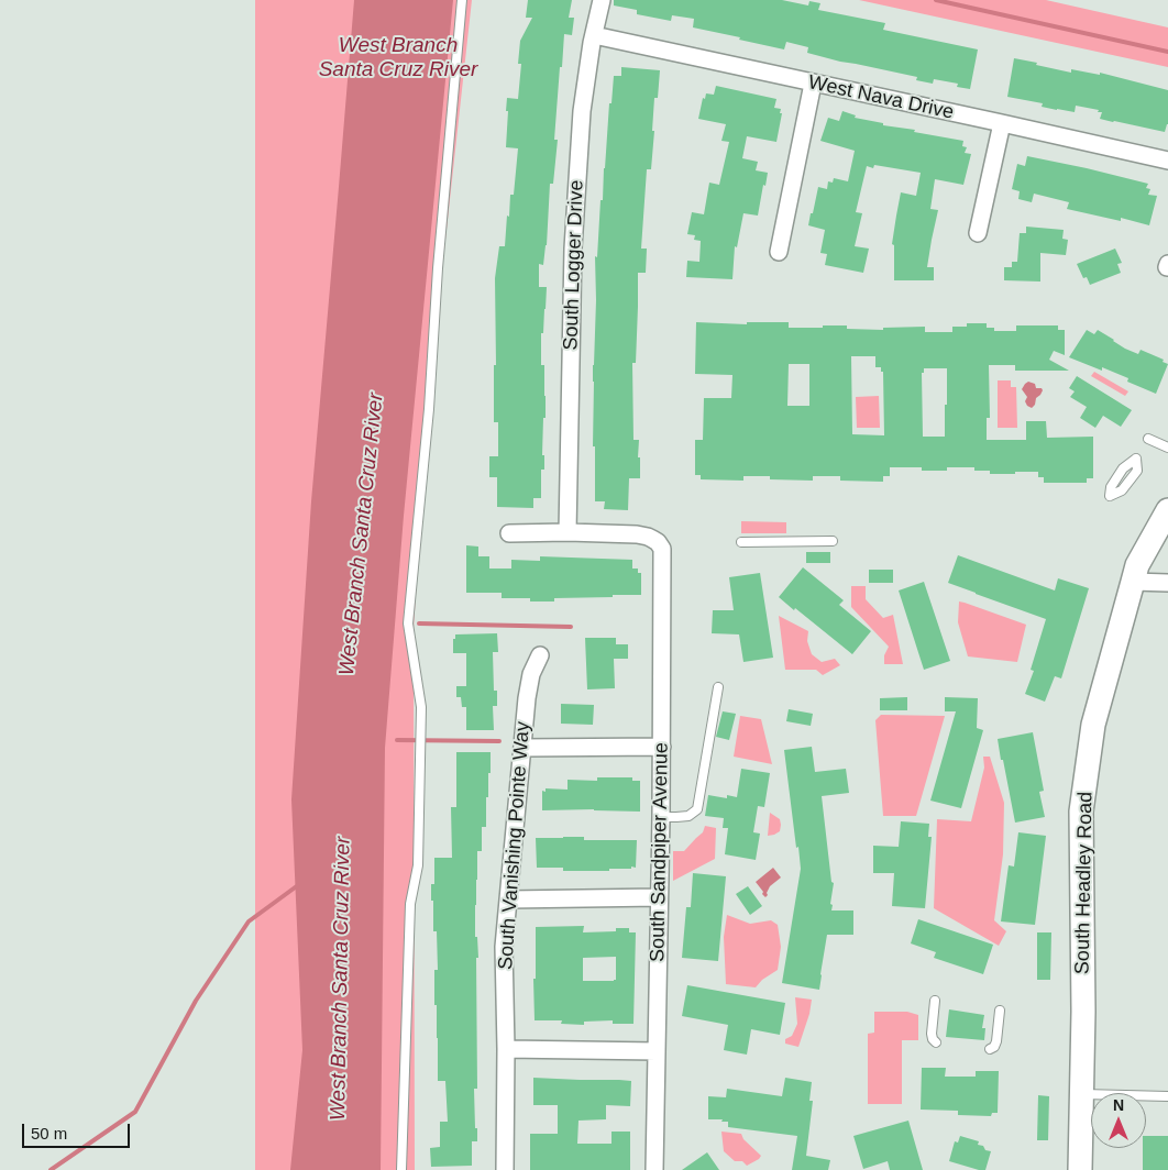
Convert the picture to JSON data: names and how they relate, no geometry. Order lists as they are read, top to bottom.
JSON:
{
  "streets": {
    "street": [
      "West Nava Drive",
      "South Logger Drive",
      "South Vanishing Pointe Way",
      "South Sandpiper Avenue",
      "South Headley Road"
    ]
  },
  "crossings": [
    ["West Nava Drive", "South Logger Drive"],
    ["South Logger Drive", "South Sandpiper Avenue"]
  ],
  "water": ["West Branch Santa Cruz River"],
  "scale_bar": "50 m",
  "north": "top"
}
